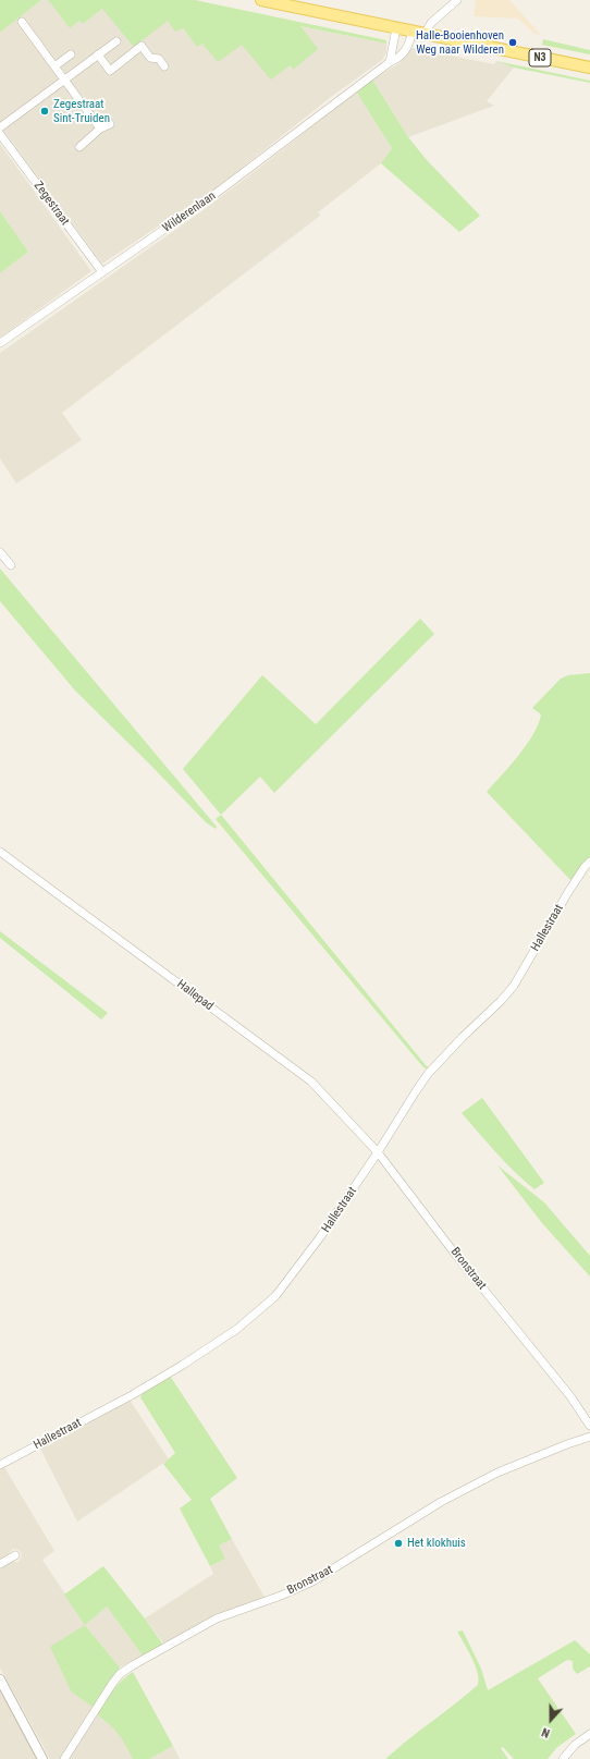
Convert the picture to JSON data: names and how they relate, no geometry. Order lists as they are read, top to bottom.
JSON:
{
  "streets": {
    "main road": ["N3"],
    "street": [
      "Zegestraat",
      "Wilderenlaan",
      "Hallestraat",
      "Hallepad",
      "Bronstraat"
    ]
  },
  "crossings": [
    ["N3", "Wilderenlaan"],
    ["Zegestraat", "Wilderenlaan"],
    ["Hallestraat", "Hallepad"],
    ["Hallestraat", "Bronstraat"],
    ["Hallepad", "Bronstraat"]
  ],
  "places": ["Halle-Booienhoven Weg naar Wilderen", "Zegestraat Sint-Truiden", "Het klokhuis"],
  "north": "bottom"
}
